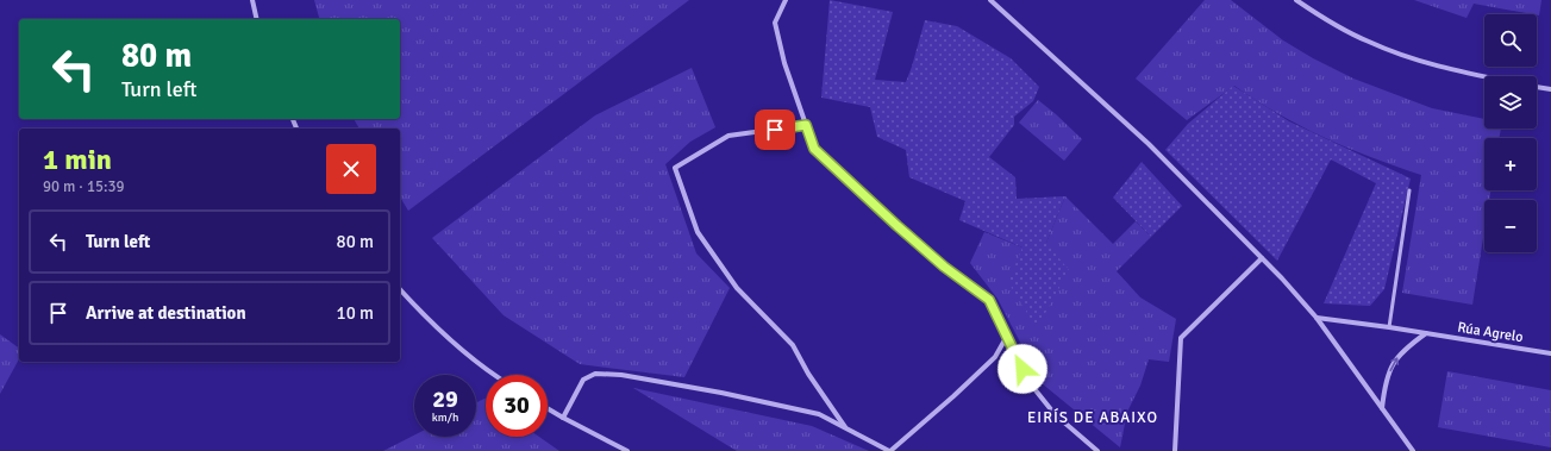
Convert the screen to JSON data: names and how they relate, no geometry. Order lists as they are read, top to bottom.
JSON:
{
  "streets": {
    "street": ["Rúa Agrelo"]
  },
  "districts": ["EIRÍS DE ABAIXO"],
  "page": {
    "map_buttons": ["+", "−"],
    "turn": ["80 m", "Turn left"],
    "heading": ["1 min", "90 m · 15:39"],
    "list": [
      {
        "name": "Turn left",
        "value": "80 m"
      },
      {
        "name": "Arrive at destination",
        "value": "10 m"
      }
    ],
    "speed": "29 km/h",
    "limit": "30"
  }
}
